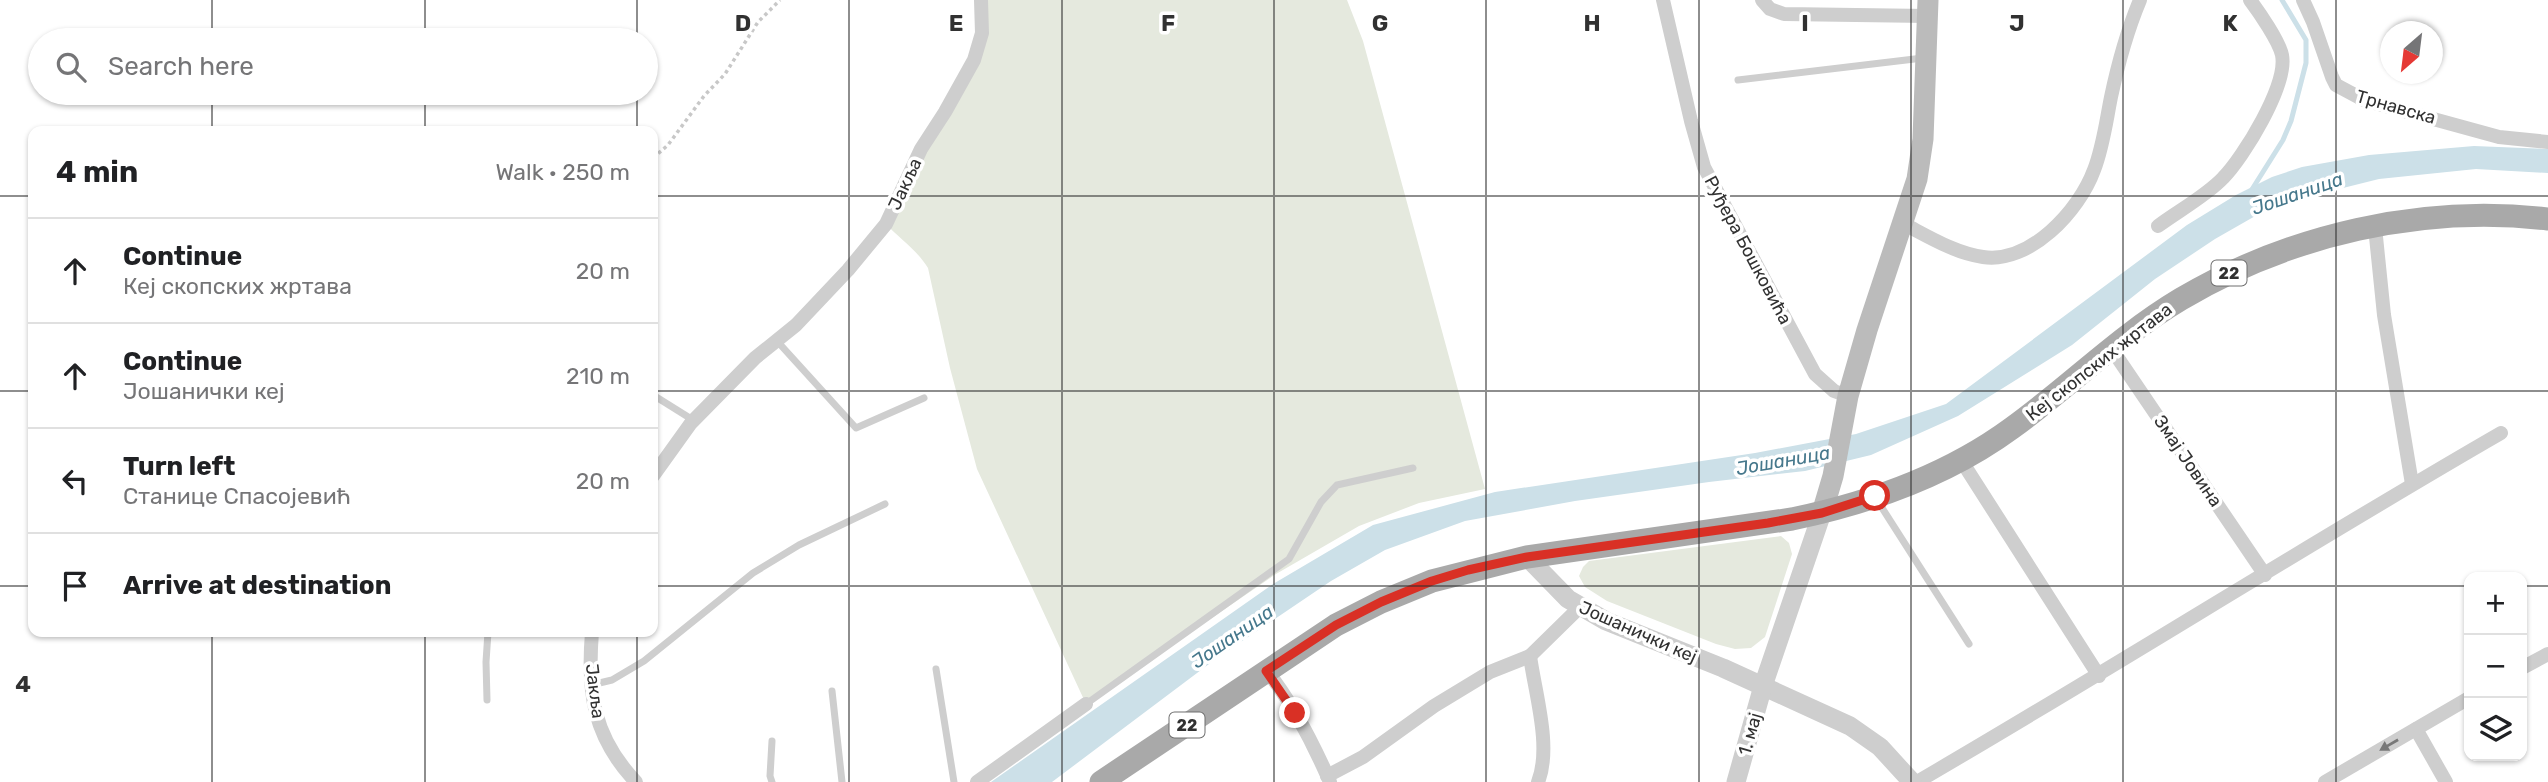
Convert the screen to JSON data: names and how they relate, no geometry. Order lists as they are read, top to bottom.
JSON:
{
  "streets": {
    "main road": ["22", "Кеј скопских жртава"],
    "street": [
      "Трнавска",
      "Јакља",
      "Руђера Бошковића",
      "Змај Јовина",
      "Јошанички кеј",
      "1. мај"
    ]
  },
  "crossings": [
    ["22", "Кеј скопских жртава"],
    ["22", "Јошанички кеј"],
    ["22", "1. мај"],
    ["Кеј скопских жртава", "Змај Јовина"],
    ["Кеј скопских жртава", "1. мај"],
    ["Јошанички кеј", "1. мај"]
  ],
  "water": ["Јошаница"],
  "north": "bottom left",
  "page": {
    "search": "Search here",
    "heading": ["4 min", "Walk · 250 m"],
    "list": [
      ["Continue", "Кеј скопских жртава", "20 m"],
      ["Continue", "Јошанички кеј", "210 m"],
      ["Turn left", "Станице Спасојевић", "20 m"],
      "Arrive at destination"
    ],
    "map_buttons": ["+", "−"]
  },
  "grid": {
    "columns": [
      "D",
      "E",
      "F",
      "G",
      "H",
      "I",
      "J",
      "K"
    ],
    "rows": ["4"]
  }
}
